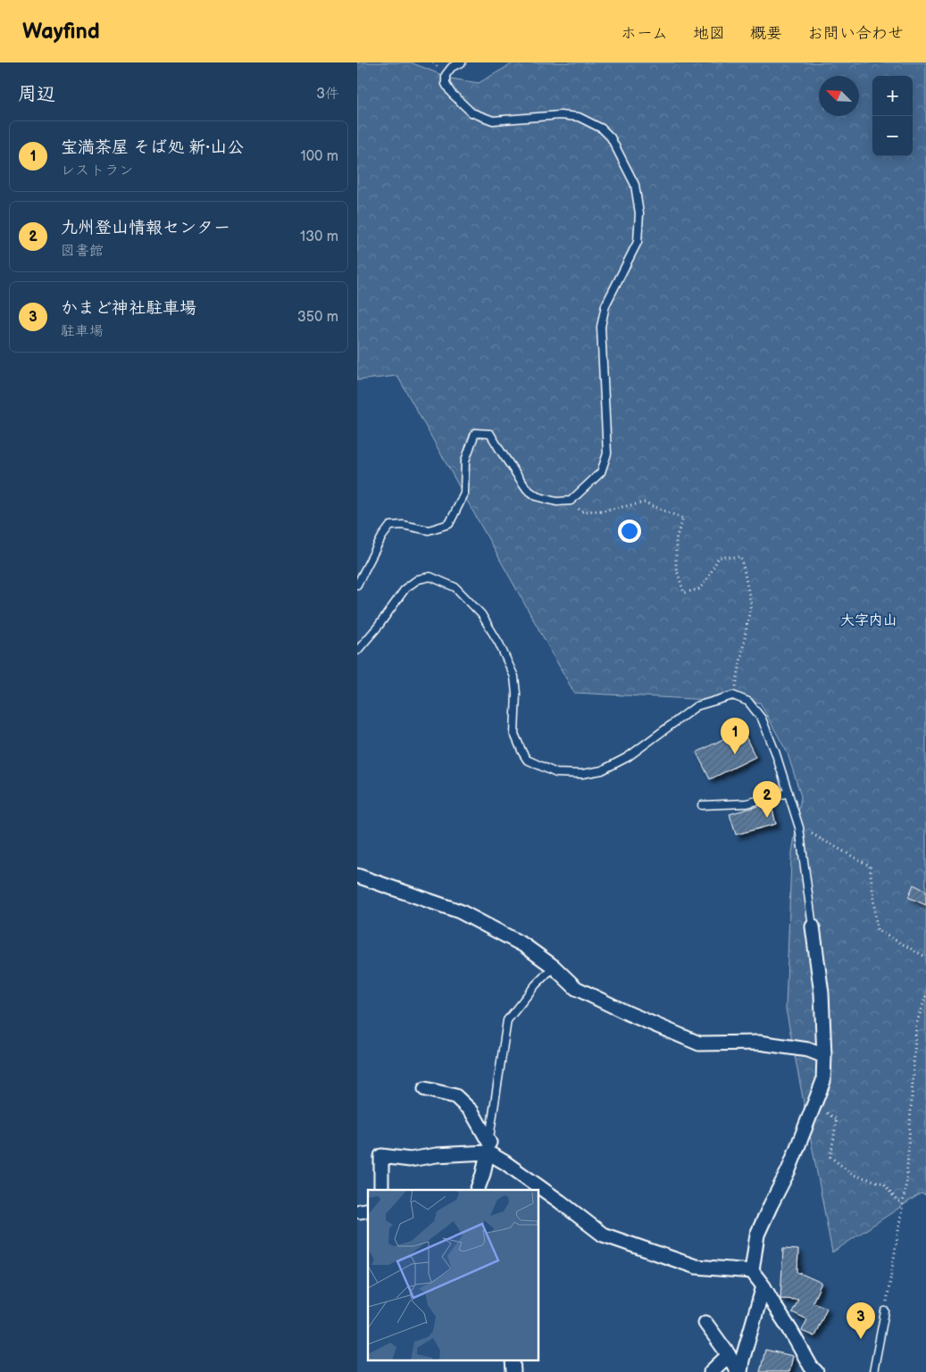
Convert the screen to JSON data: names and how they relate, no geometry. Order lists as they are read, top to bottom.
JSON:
{
  "districts": ["大字内山"],
  "north": "top left",
  "page": {
    "header": "Wayfind",
    "nav": [
      "ホーム",
      "地図",
      "概要",
      "お問い合わせ"
    ],
    "heading": ["周辺", "3件"],
    "map_buttons": ["+", "−"],
    "list": [
      {
        "mark": "1",
        "name": "宝満茶屋 そば処 新•山公",
        "note": "レストラン",
        "value": "100 m"
      },
      {
        "mark": "2",
        "name": "九州登山情報センター",
        "note": "図書館",
        "value": "130 m"
      },
      {
        "mark": "3",
        "name": "かまど神社駐車場",
        "note": "駐車場",
        "value": "350 m"
      }
    ],
    "pins": ["1", "2", "3"]
  }
}
